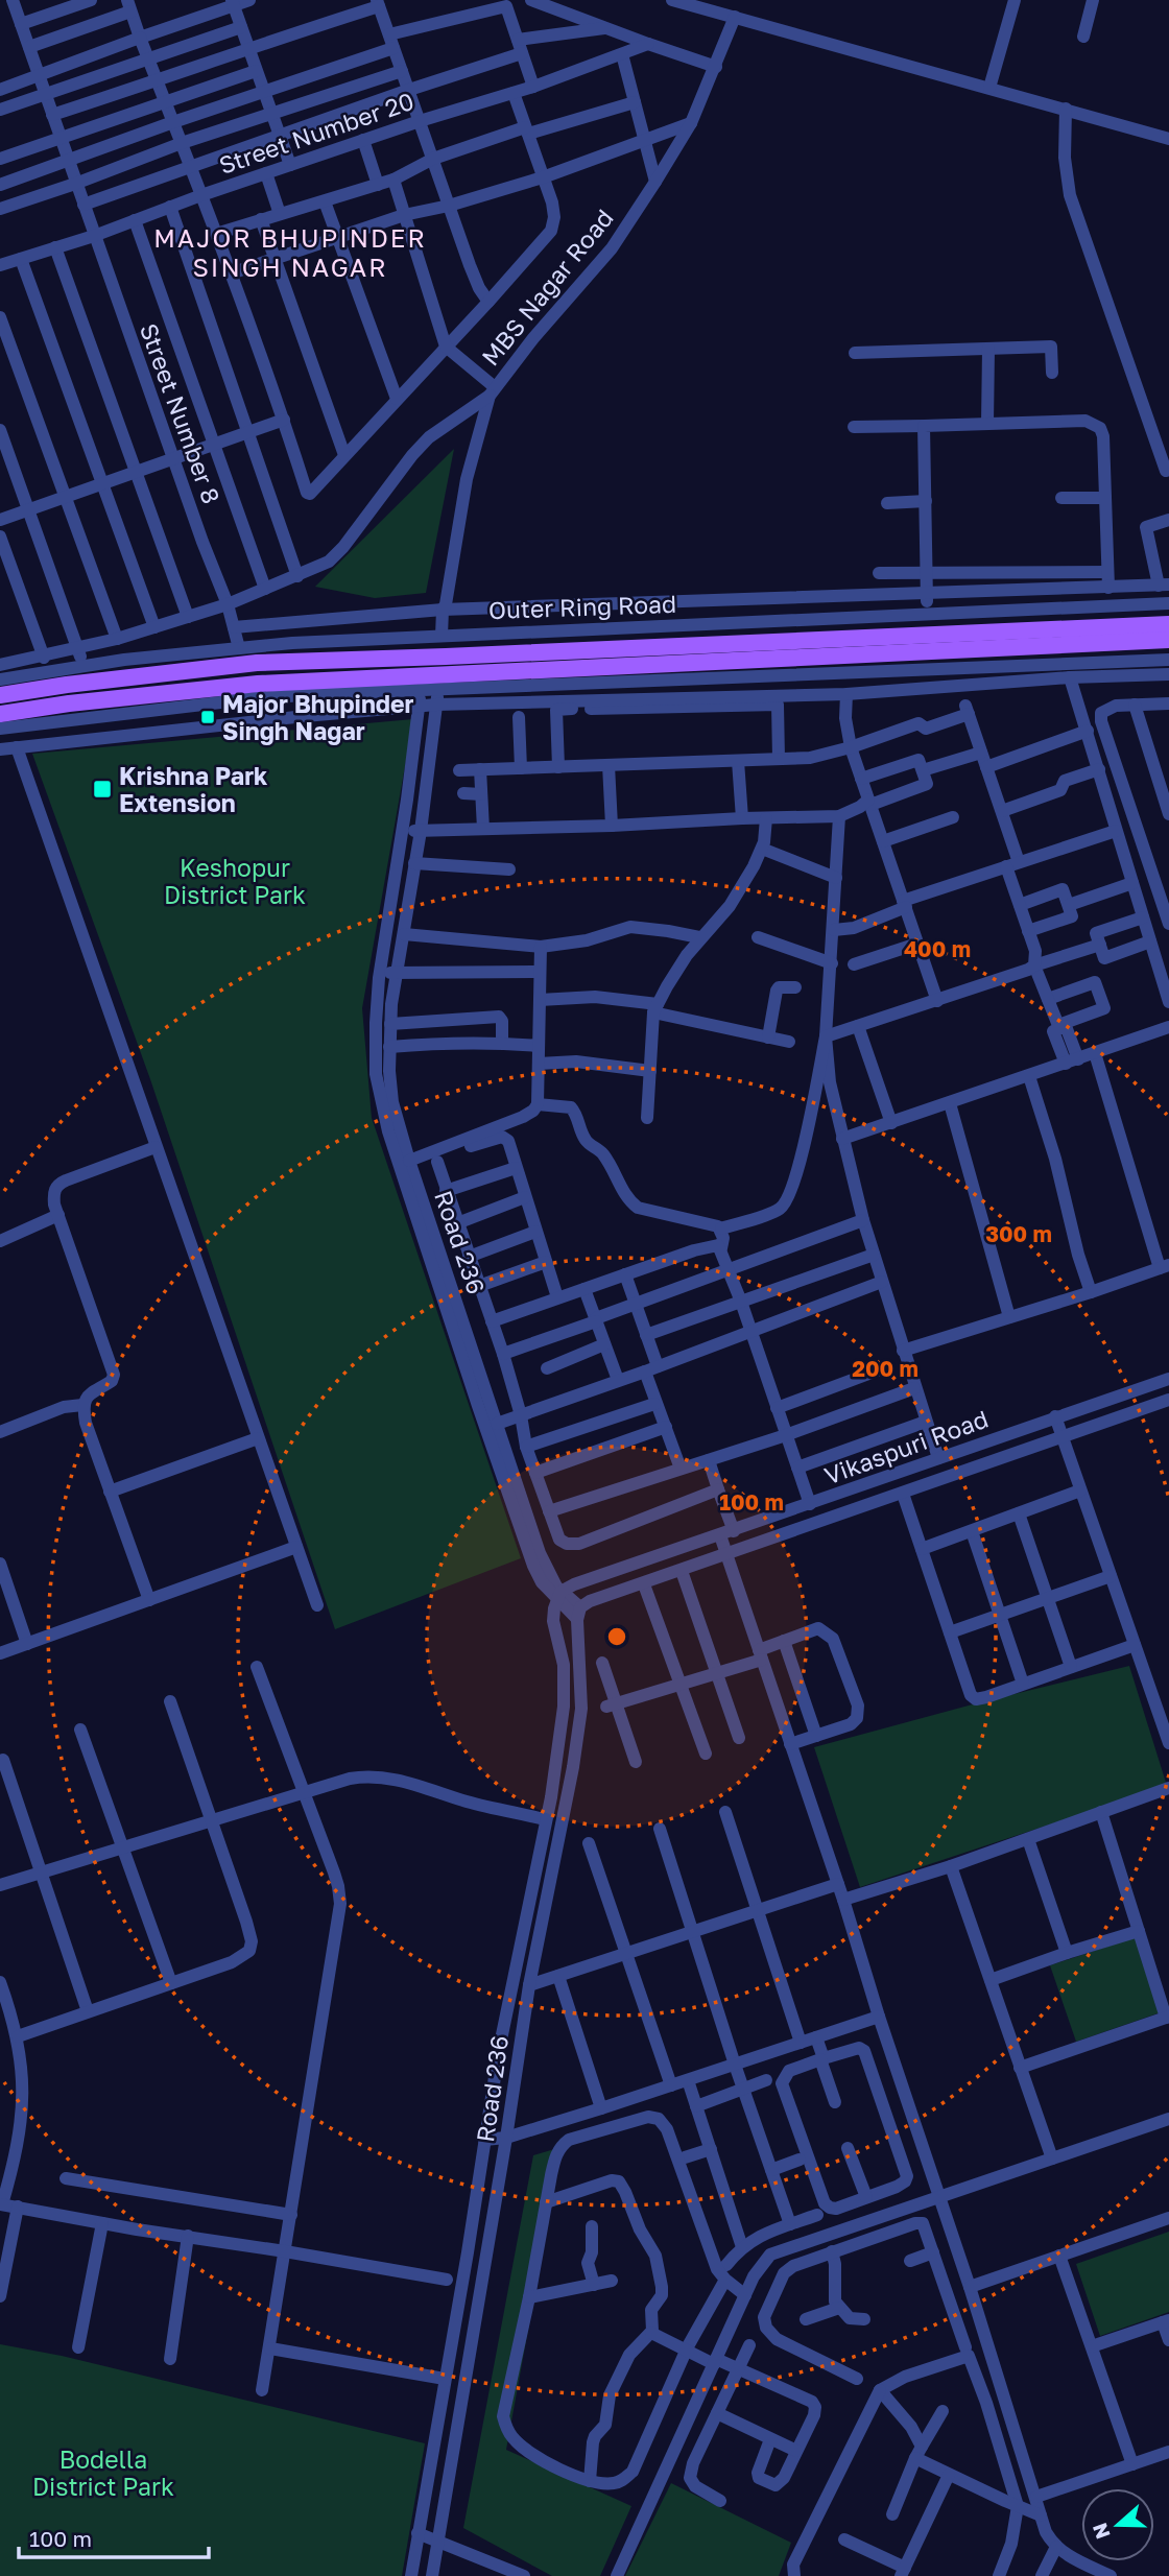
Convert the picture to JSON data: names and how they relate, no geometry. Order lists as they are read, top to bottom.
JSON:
{
  "streets": {
    "main road": ["Outer Ring Road"],
    "street": [
      "Street Number 20",
      "MBS Nagar Road",
      "Street Number 8",
      "Road 236",
      "Vikaspuri Road"
    ]
  },
  "crossings": [
    ["Street Number 20", "Street Number 8"],
    ["MBS Nagar Road", "Outer Ring Road"],
    ["Street Number 8", "Outer Ring Road"],
    ["Road 236", "Vikaspuri Road"]
  ],
  "districts": ["MAJOR BHUPINDER SINGH NAGAR"],
  "parks": ["Keshopur District Park", "Bodella District Park"],
  "places": {
    "transit": ["Major Bhupinder Singh Nagar", "Krishna Park Extension"]
  },
  "scale_bar": "100 m",
  "north": "left",
  "rings": [
    "400 m",
    "300 m",
    "200 m",
    "100 m"
  ]
}
